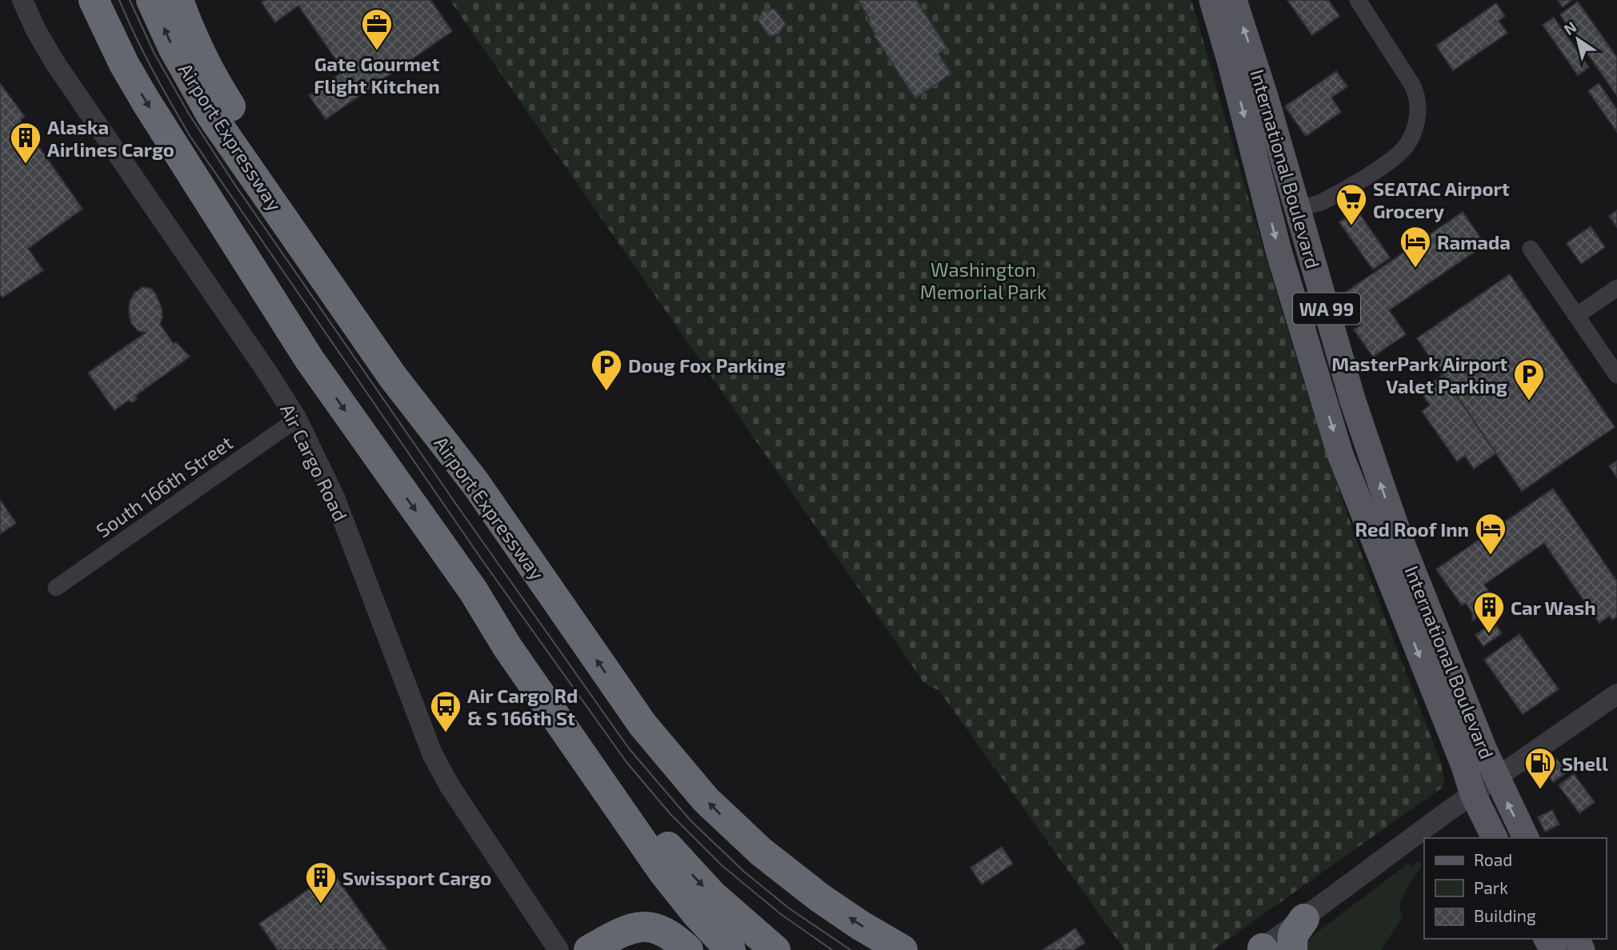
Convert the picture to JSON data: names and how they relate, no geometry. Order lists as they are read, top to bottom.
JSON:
{
  "streets": {
    "highway": ["Airport Expressway"],
    "main road": ["International Boulevard", "WA 99"],
    "street": ["Air Cargo Road", "South 166th Street"]
  },
  "crossings": [
    ["Air Cargo Road", "South 166th Street"]
  ],
  "parks": ["Washington Memorial Park"],
  "places": {
    "office": ["Gate Gourmet Flight Kitchen"],
    "building": ["Alaska Airlines Cargo", "Car Wash", "Swissport Cargo"],
    "supermarket": ["SEATAC Airport Grocery"],
    "hotel": ["Ramada", "Red Roof Inn"],
    "parking": ["Doug Fox Parking", "MasterPark Airport Valet Parking"],
    "bus stop": ["Air Cargo Rd & S 166th St"],
    "fuel station": ["Shell"]
  },
  "legend": ["Road", "Park", "Building"],
  "north": "top left"
}
